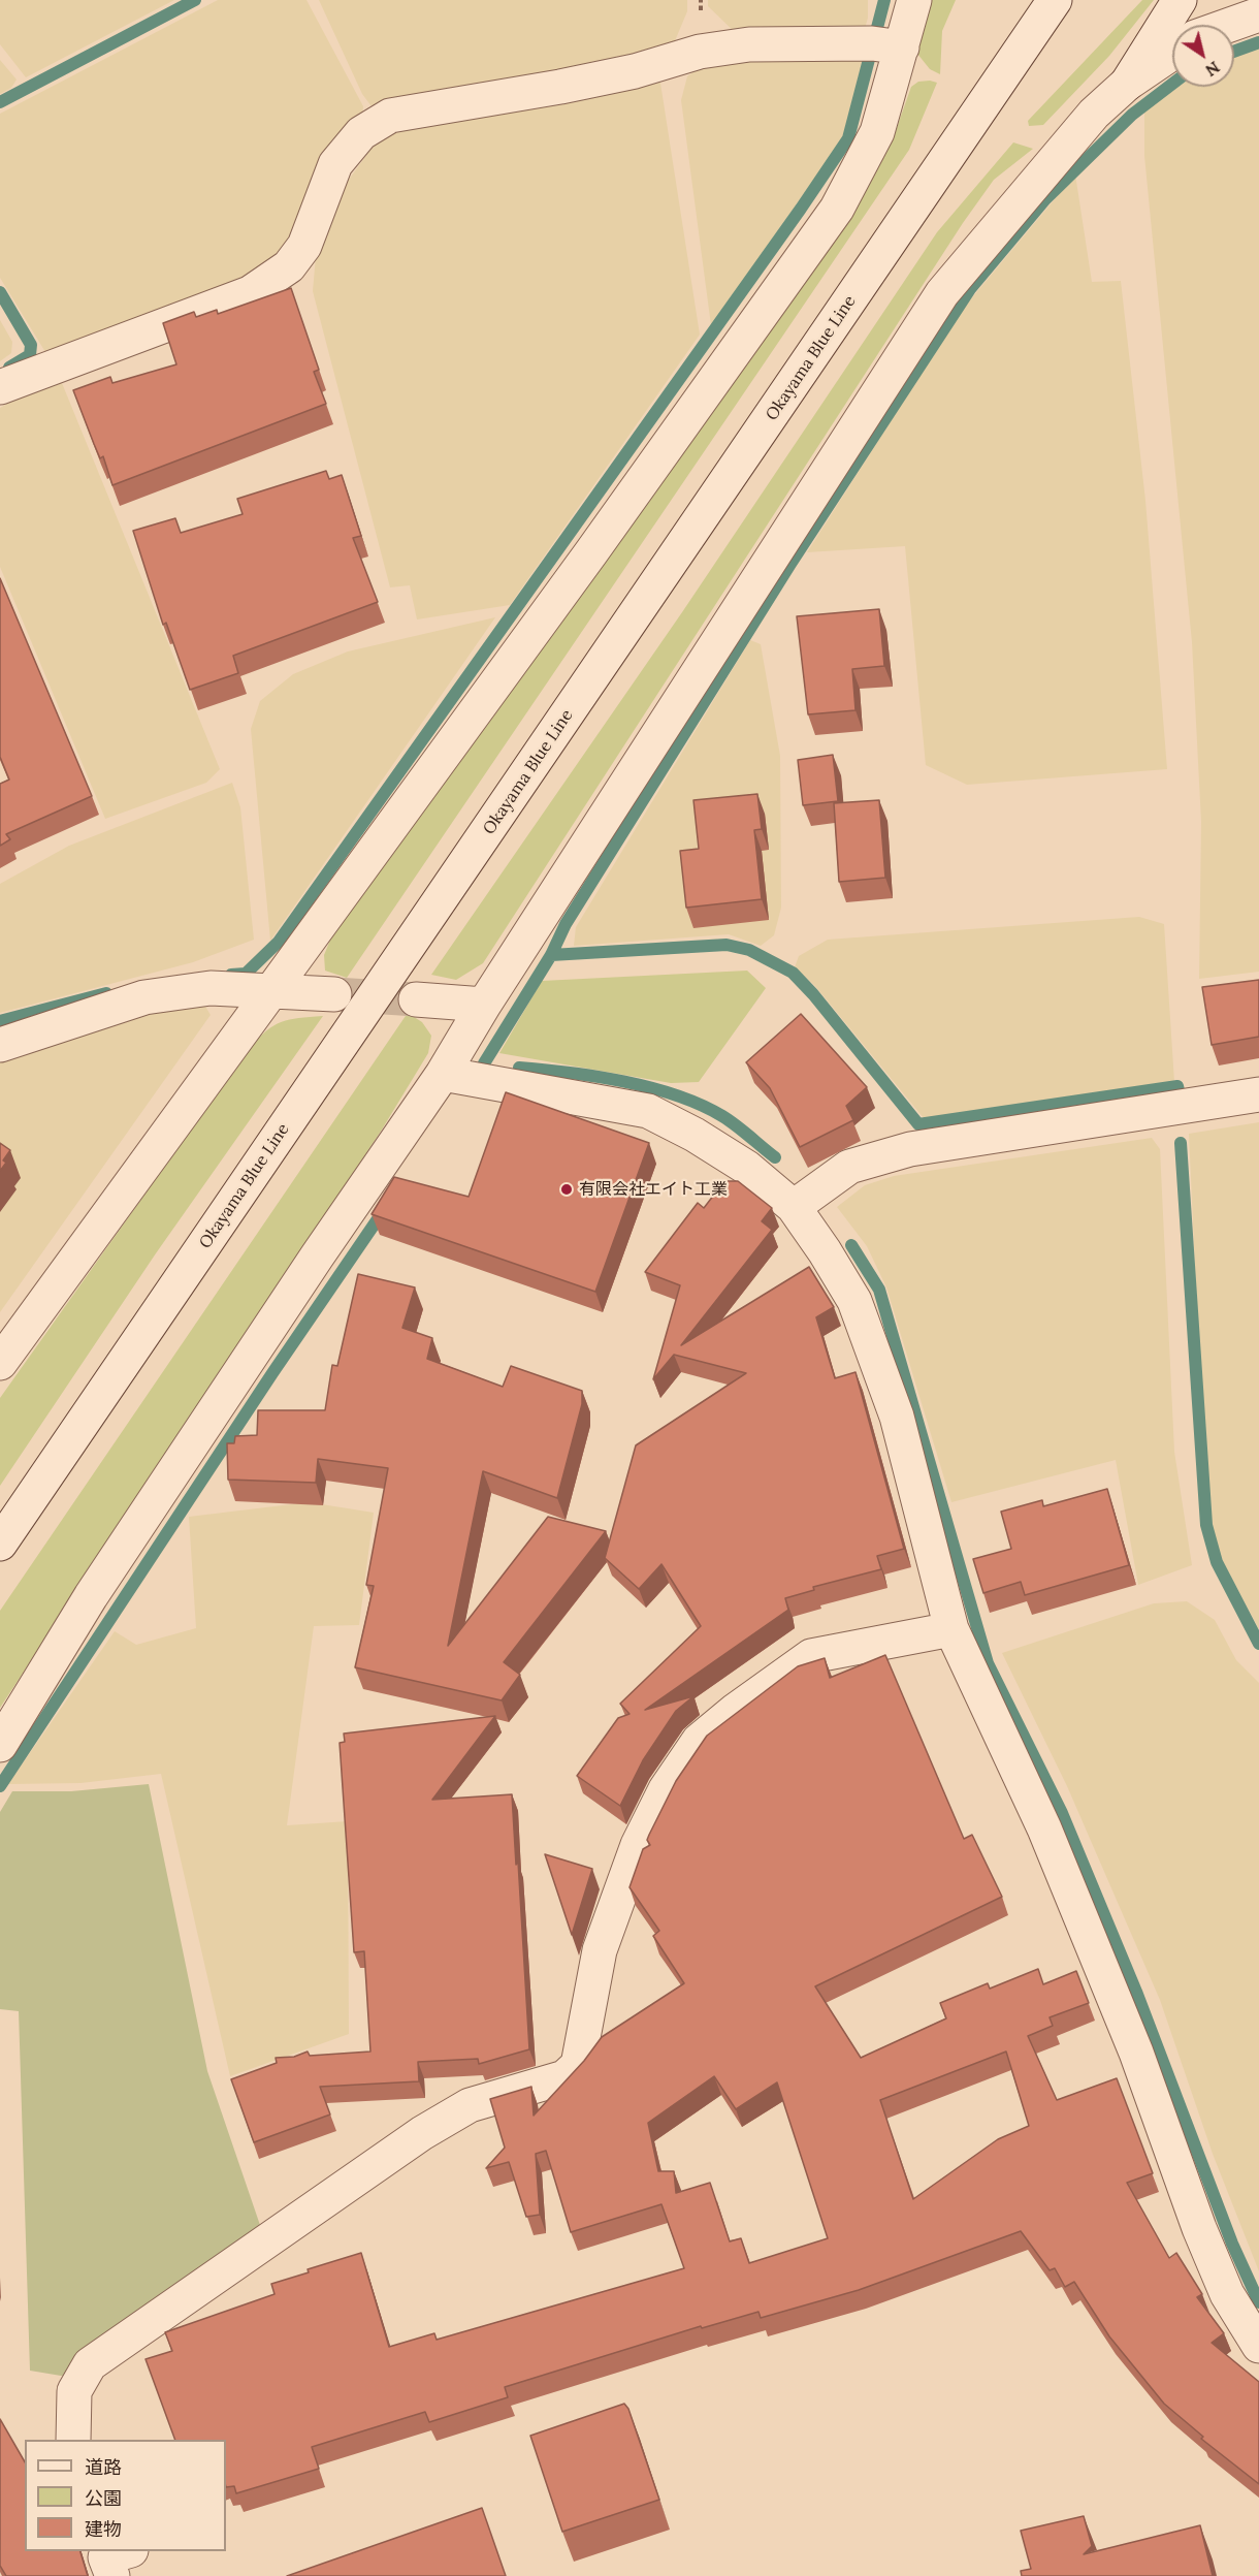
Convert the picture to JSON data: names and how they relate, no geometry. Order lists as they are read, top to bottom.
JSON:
{
  "streets": {
    "street": ["Okayama Blue Line"]
  },
  "places": ["有限会社エイト工業"],
  "legend": ["道路", "公園", "建物"],
  "north": "bottom right"
}
